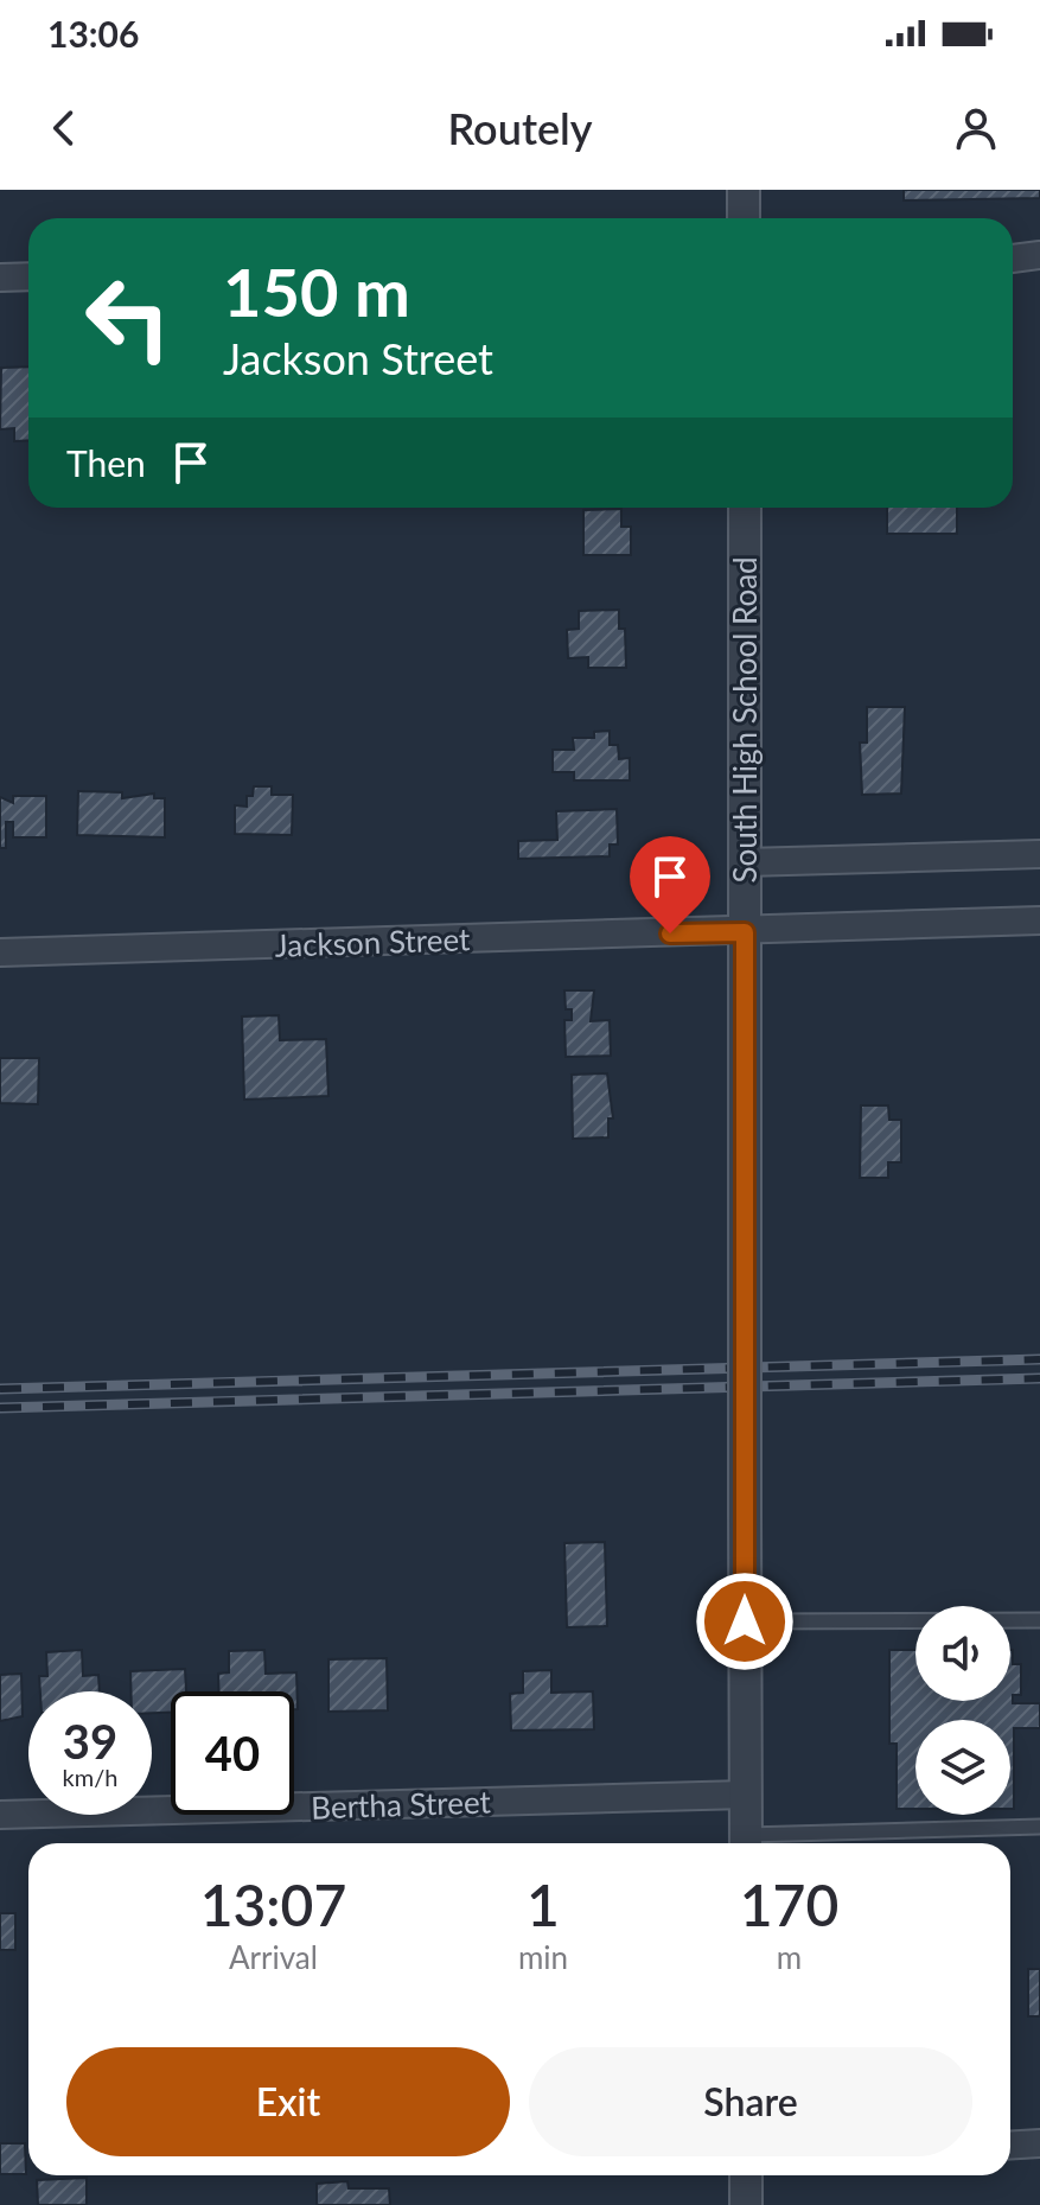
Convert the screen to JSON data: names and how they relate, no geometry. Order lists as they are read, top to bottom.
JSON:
{
  "streets": {
    "street": ["South High School Road", "Jackson Street", "Bertha Street"]
  },
  "crossings": [
    ["South High School Road", "Jackson Street"],
    ["South High School Road", "Bertha Street"]
  ],
  "page": {
    "status": "13:06",
    "header": "Routely",
    "turn": ["150 m", "Jackson Street"],
    "then": "Then",
    "speed": "39 km/h",
    "limit": "40",
    "eta": [
      "13:07",
      "Arrival",
      "1",
      "min",
      "170",
      "m"
    ],
    "buttons": ["Exit", "Share"]
  }
}
